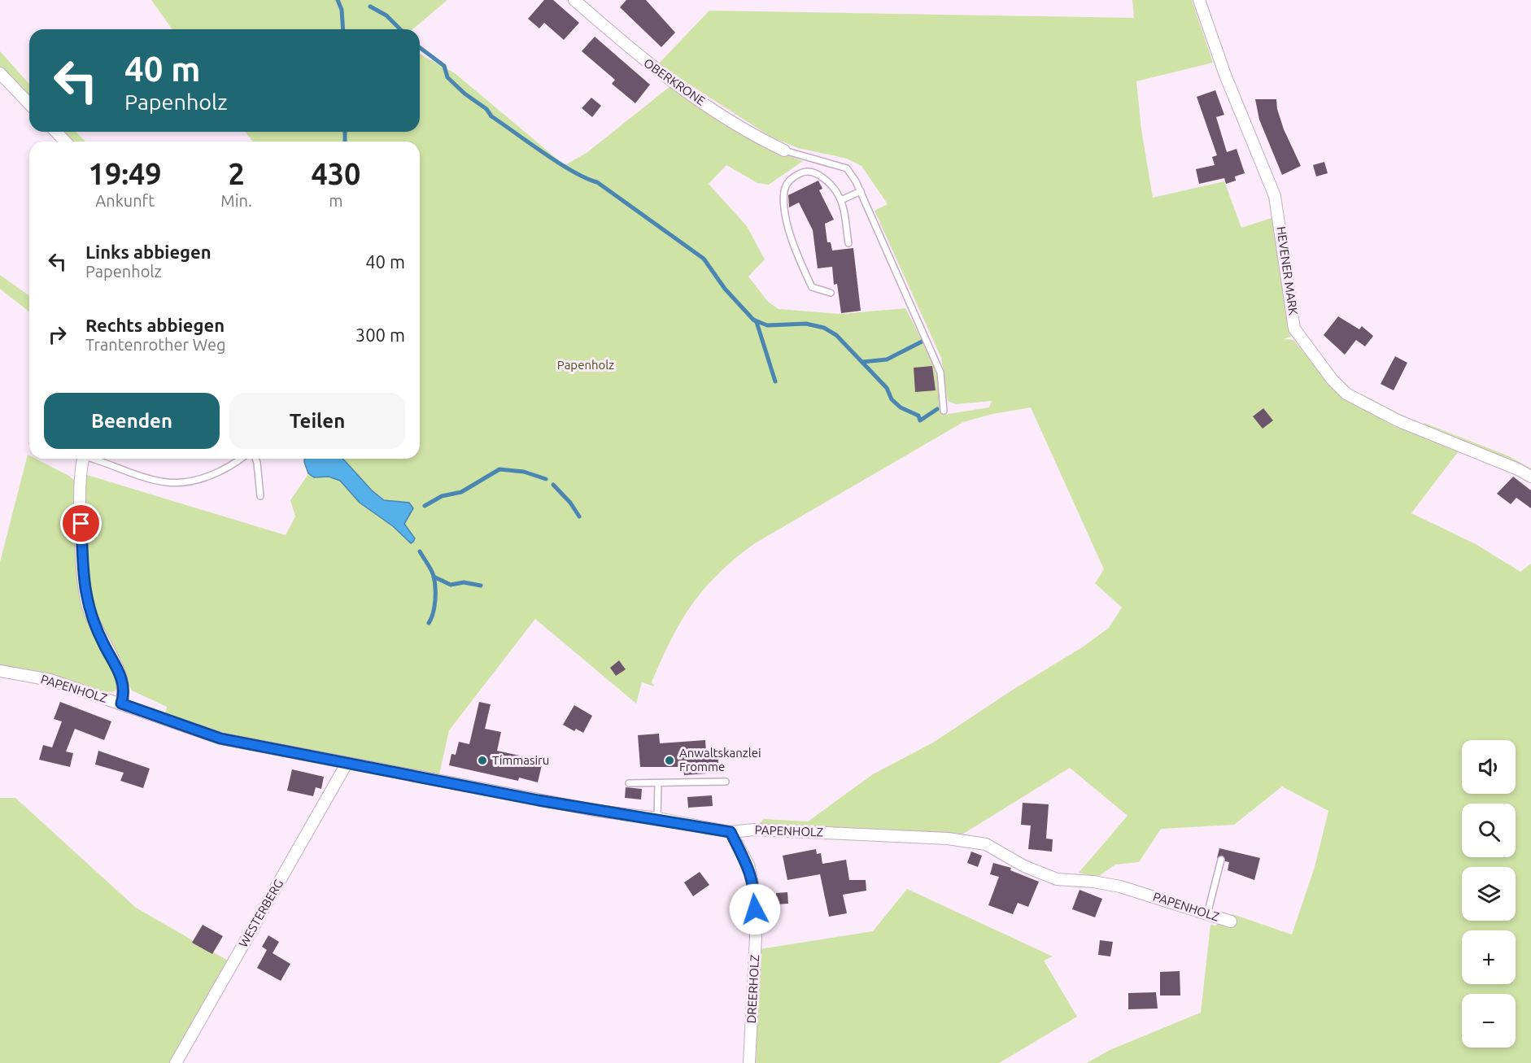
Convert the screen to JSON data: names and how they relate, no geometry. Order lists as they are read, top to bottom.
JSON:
{
  "streets": {
    "street": [
      "OBERKRONE",
      "HEVENER MARK",
      "PAPENHOLZ",
      "WESTERBERG",
      "DREERHOLZ"
    ]
  },
  "crossings": [
    ["PAPENHOLZ", "WESTERBERG"],
    ["PAPENHOLZ", "DREERHOLZ"]
  ],
  "parks": ["Papenholz"],
  "places": ["Timmasiru", "Anwaltskanzlei Fromme"],
  "page": {
    "turn": ["40 m", "Papenholz"],
    "eta": [
      "19:49",
      "Ankunft",
      "2",
      "Min.",
      "430",
      "m"
    ],
    "list": [
      {
        "name": "Links abbiegen",
        "note": "Papenholz",
        "value": "40 m"
      },
      {
        "name": "Rechts abbiegen",
        "note": "Trantenrother Weg",
        "value": "300 m"
      }
    ],
    "buttons": ["Beenden", "Teilen"],
    "map_buttons": ["+", "−"]
  }
}
